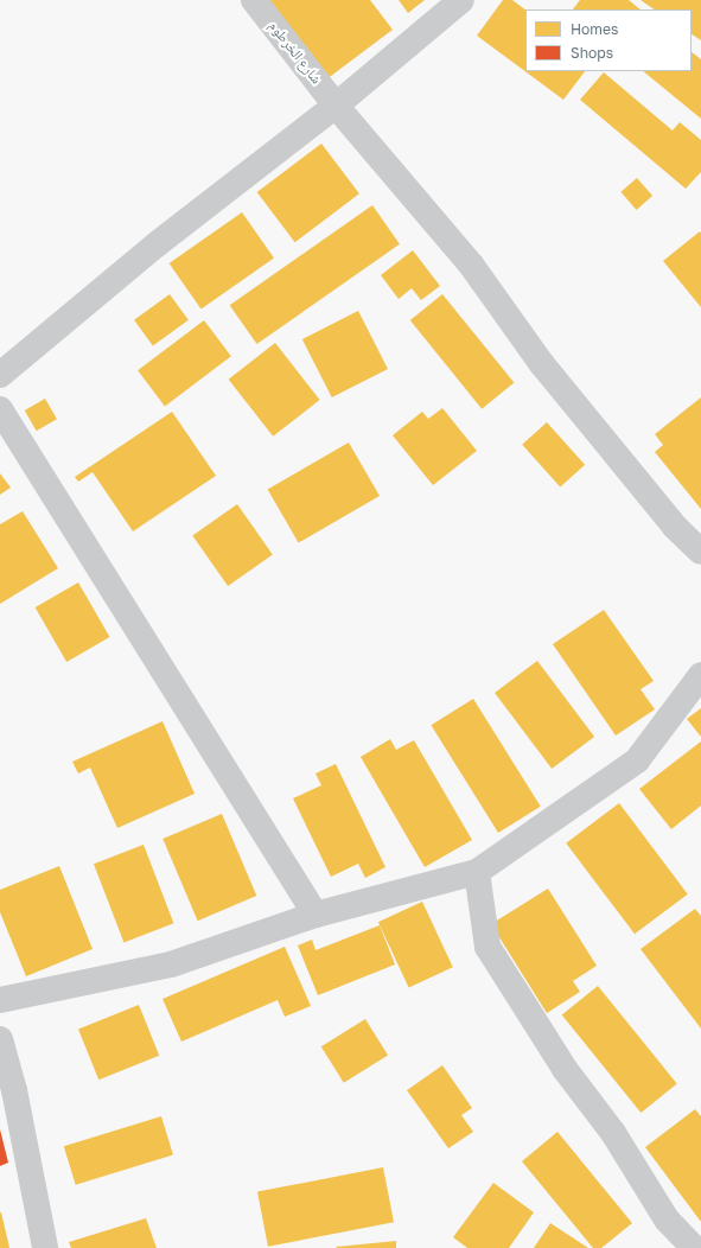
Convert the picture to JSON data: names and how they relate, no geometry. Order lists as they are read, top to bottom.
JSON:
{
  "streets": {
    "street": ["شارع الخرطوم"]
  },
  "legend": ["Homes", "Shops"]
}
